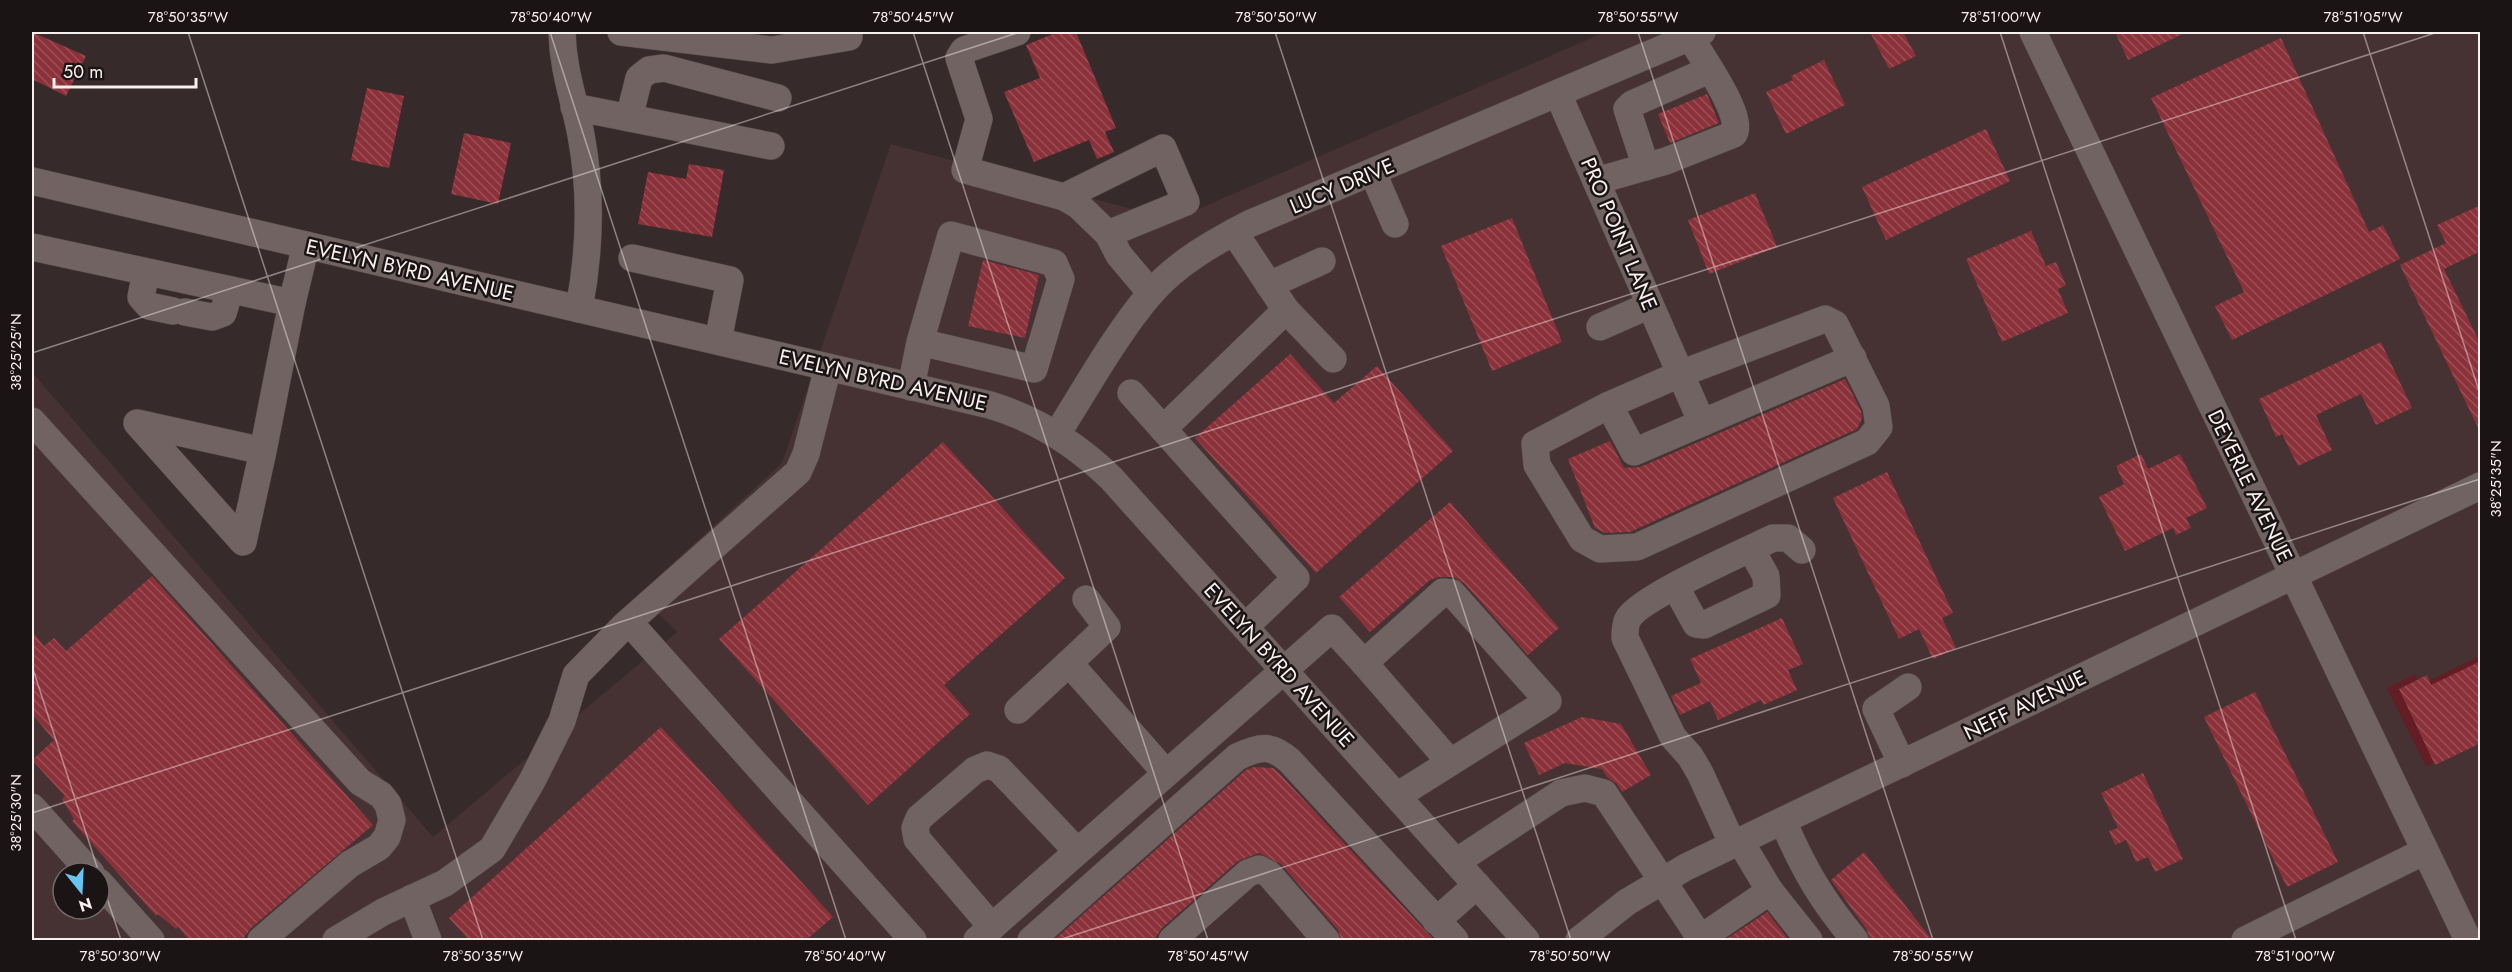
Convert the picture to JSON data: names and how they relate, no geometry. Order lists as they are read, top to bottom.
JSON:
{
  "streets": {
    "street": [
      "LUCY DRIVE",
      "PRO POINT LANE",
      "EVELYN BYRD AVENUE",
      "DEYERLE AVENUE",
      "NEFF AVENUE"
    ]
  },
  "crossings": [
    ["LUCY DRIVE", "PRO POINT LANE"],
    ["LUCY DRIVE", "EVELYN BYRD AVENUE"],
    ["DEYERLE AVENUE", "NEFF AVENUE"]
  ],
  "scale_bar": "50 m",
  "north": "bottom",
  "coordinates": [
    "78°50'35\"W",
    "78°50'40\"W",
    "78°50'45\"W",
    "78°50'50\"W",
    "78°50'55\"W",
    "78°51'00\"W",
    "78°51'05\"W",
    "38°25'25\"N",
    "38°25'35\"N",
    "38°25'30\"N",
    "78°50'30\"W"
  ]
}
